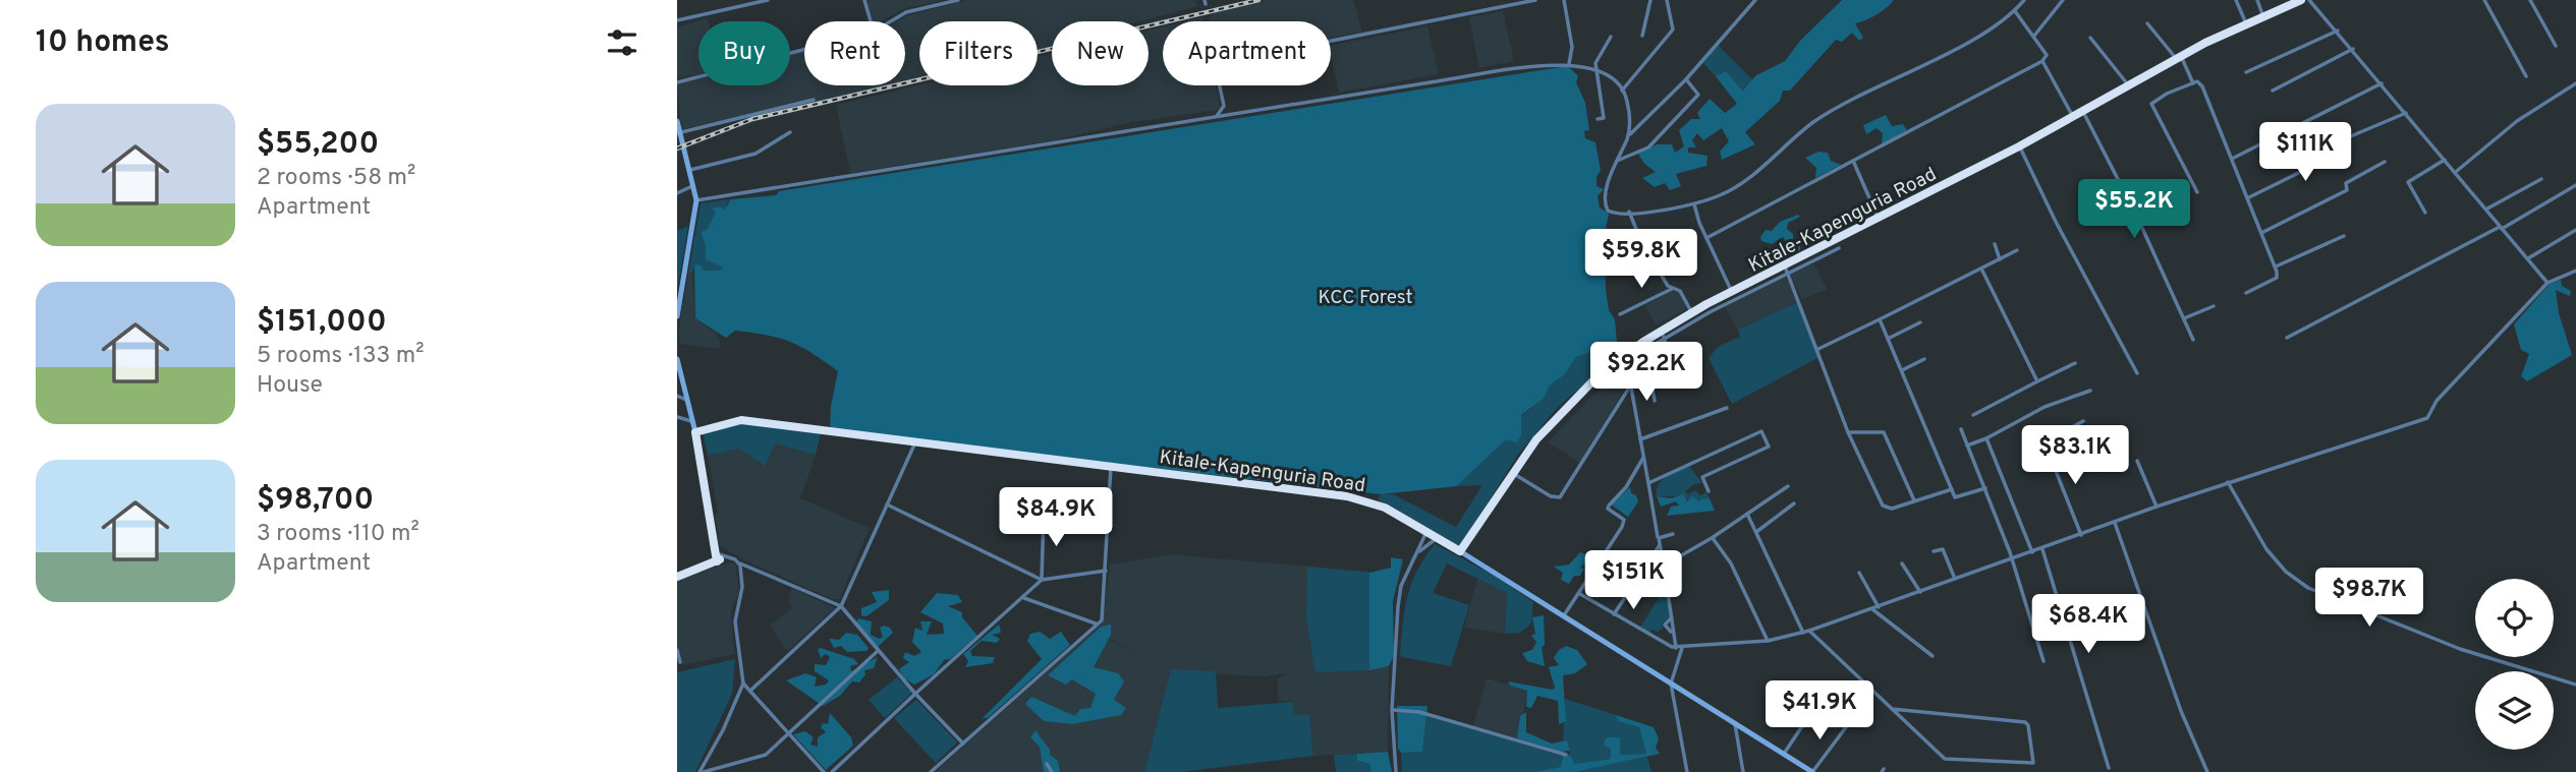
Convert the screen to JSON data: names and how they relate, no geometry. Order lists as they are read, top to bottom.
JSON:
{
  "streets": {
    "highway": ["Kitale-Kapenguria Road"]
  },
  "parks": ["KCC Forest"],
  "page": {
    "heading": "10 homes",
    "chip": [
      "Buy",
      "Rent",
      "Filters",
      "New",
      "Apartment"
    ],
    "list": [
      {
        "name": "$55,200",
        "note": "2 rooms · 58 m² · Apartment"
      },
      {
        "name": "$151,000",
        "note": "5 rooms · 133 m² · House"
      },
      {
        "name": "$98,700",
        "note": "3 rooms · 110 m² · Apartment"
      }
    ],
    "price": [
      "$111K",
      "$55.2K",
      "$59.8K",
      "$92.2K",
      "$83.1K",
      "$84.9K",
      "$151K",
      "$98.7K",
      "$68.4K",
      "$41.9K"
    ]
  }
}
